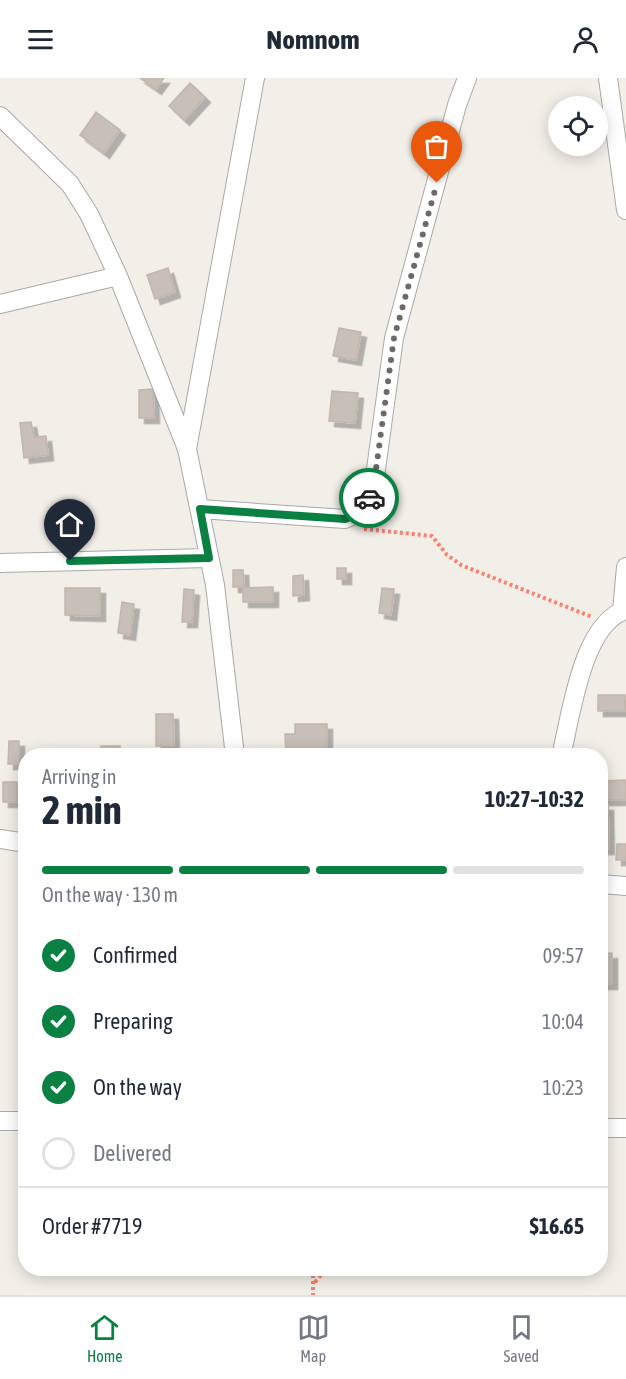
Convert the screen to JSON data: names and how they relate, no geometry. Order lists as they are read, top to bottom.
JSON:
{
  "page": {
    "header": "Nomnom",
    "heading": ["2 min", "Arriving in", "10:27–10:32"],
    "panel": ["Order #7719", "$16.65"],
    "bar": "On the way · 130 m",
    "list": [
      ["Confirmed", "09:57"],
      ["Preparing", "10:04"],
      ["On the way", "10:23"],
      "Delivered"
    ],
    "tabs": ["Home", "Map", "Saved"]
  }
}
